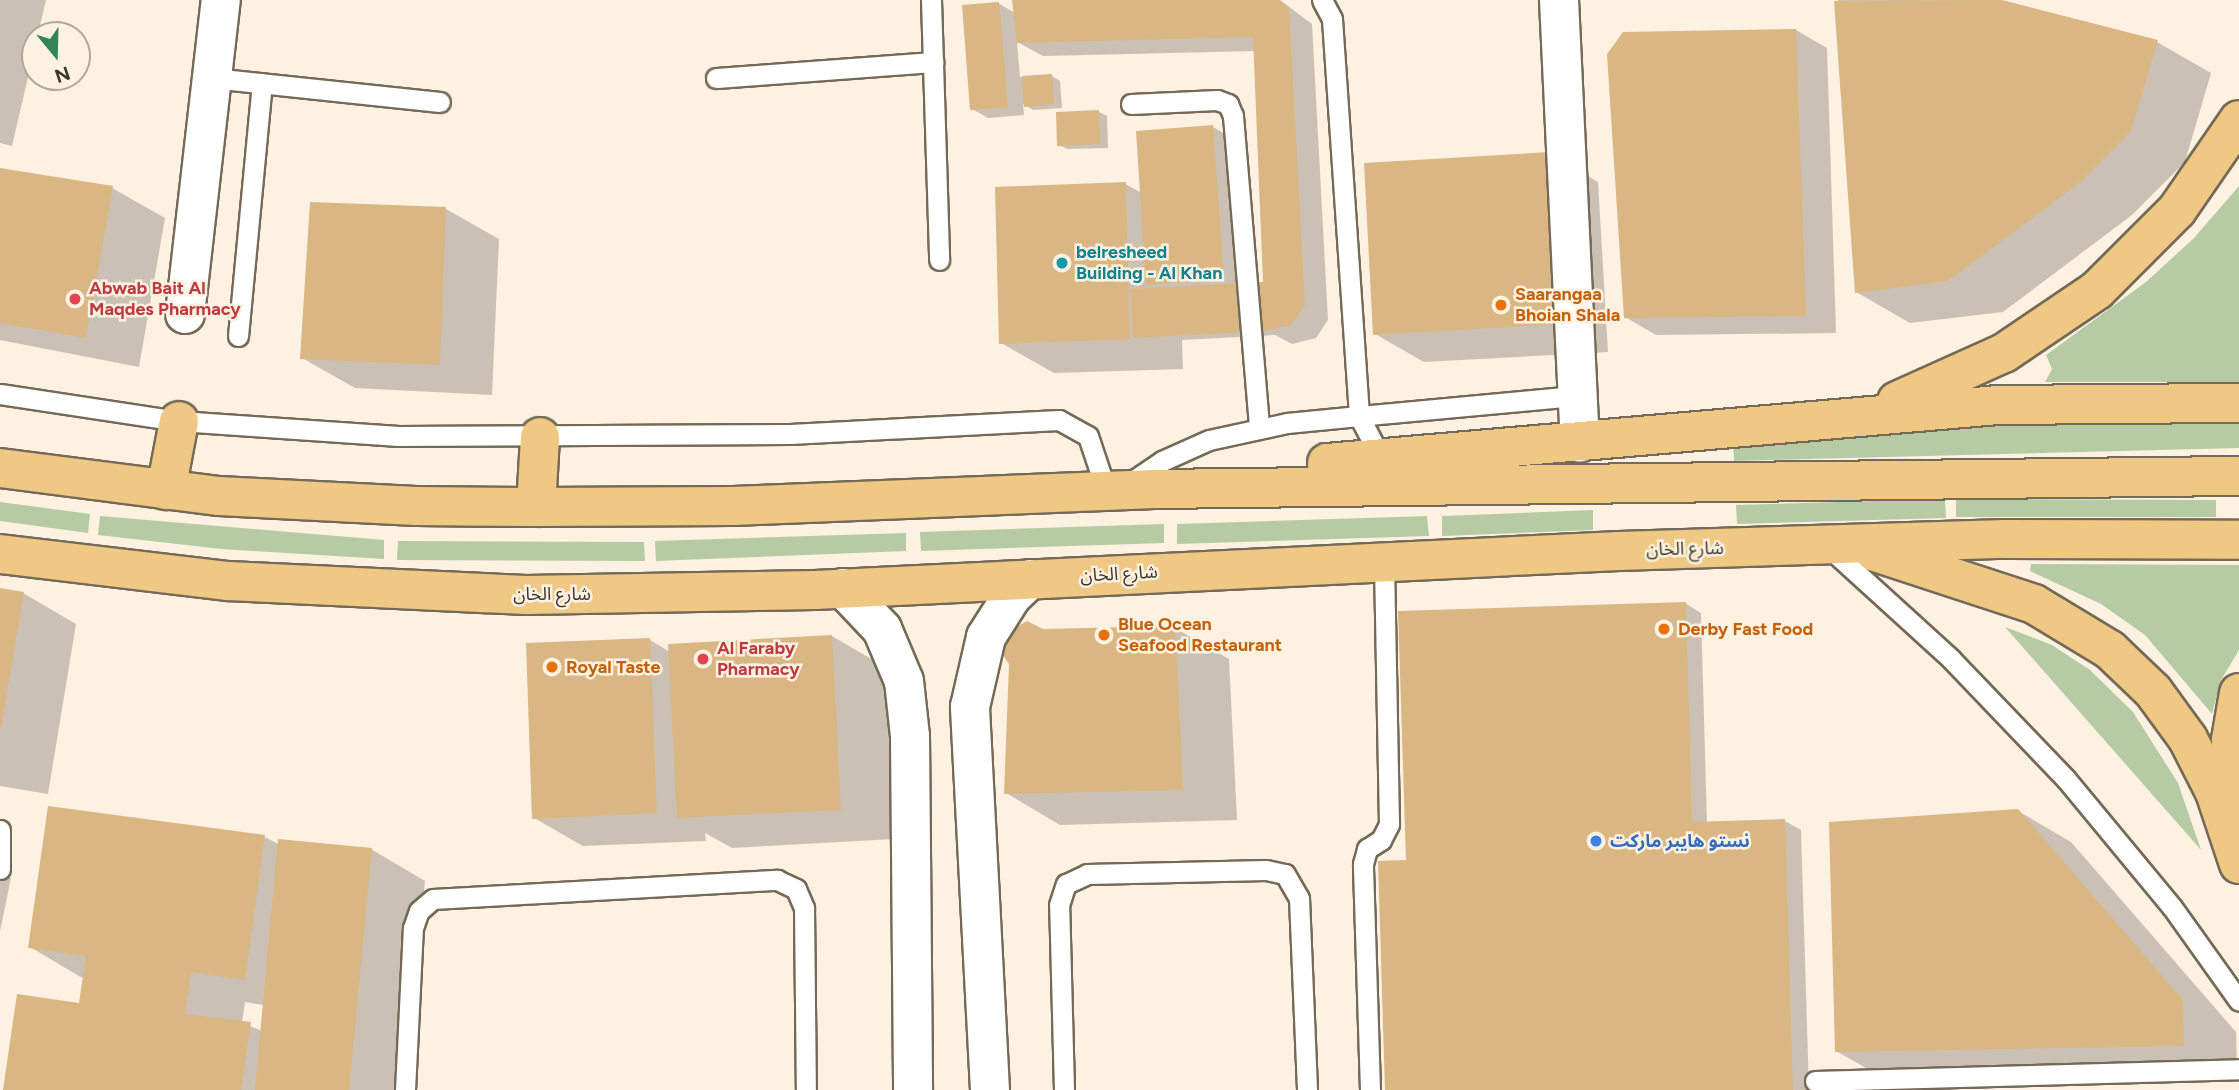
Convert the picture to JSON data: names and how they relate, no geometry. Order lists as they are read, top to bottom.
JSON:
{
  "streets": {
    "main road": ["شارع الخان"]
  },
  "places": [
    "belresheed Building - Al Khan",
    "Abwab Bait Al Maqdes Pharmacy",
    "Saarangaa Bhoian Shala",
    "Derby Fast Food",
    "Blue Ocean Seafood Restaurant",
    "Al Faraby Pharmacy",
    "Royal Taste",
    "نستو هايبر ماركت"
  ],
  "north": "bottom"
}
